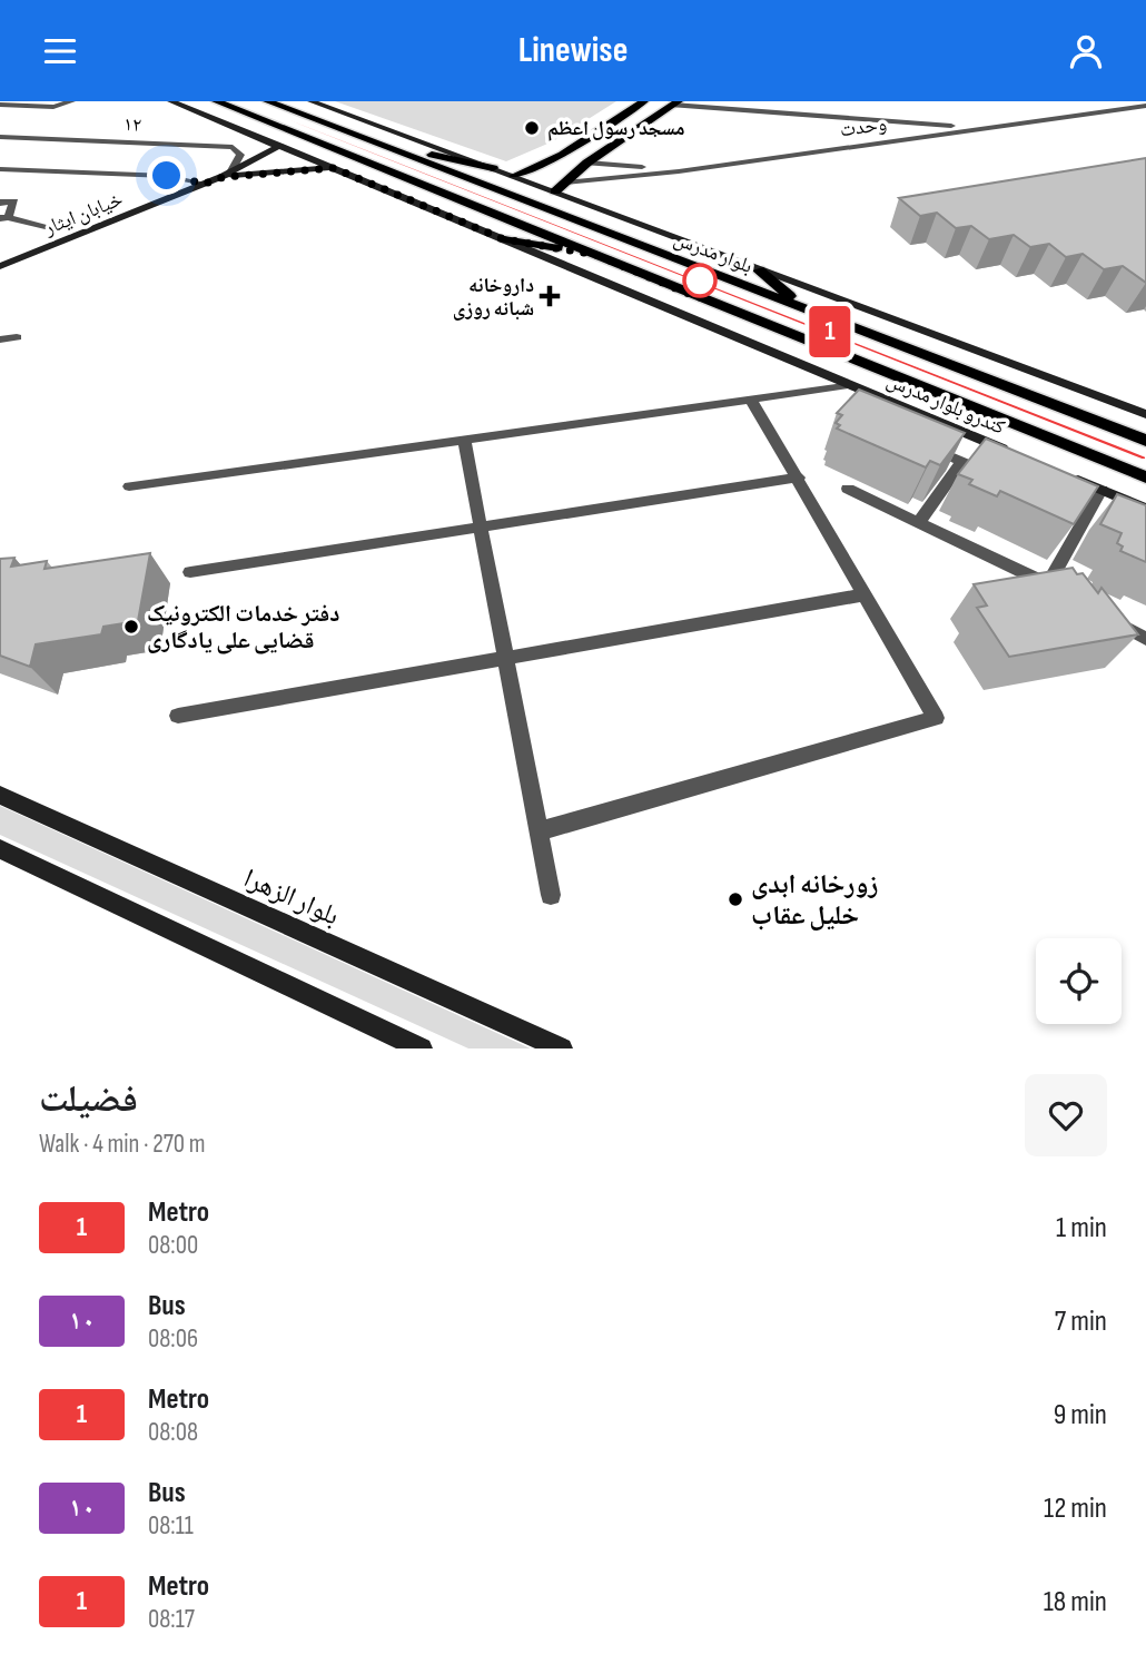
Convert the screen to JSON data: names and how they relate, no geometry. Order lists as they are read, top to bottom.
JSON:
{
  "streets": {
    "main road": [
      "خیابان ایثار",
      "بلوار مدرس",
      "کندرو بلوار مدرس",
      "بلوار الزهرا"
    ],
    "street": ["۱۲", "وحدت"]
  },
  "places": {
    "other": ["مسجد رسول اعظم", "دفتر خدمات الکترونیک قضایی علی یادگاری", "زورخانه ابدی خلیل عقاب"],
    "health": ["داروخانه شبانه روزی"]
  },
  "lines": ["metro line 1"],
  "page": {
    "header": "Linewise",
    "on_map": "1",
    "heading": ["فضیلت", "Walk · 4 min · 270 m"],
    "list": [
      {
        "mark": "1",
        "name": "Metro",
        "note": "08:00",
        "value": "1 min"
      },
      {
        "mark": "۱۰",
        "name": "Bus",
        "note": "08:06",
        "value": "7 min"
      },
      {
        "mark": "1",
        "name": "Metro",
        "note": "08:08",
        "value": "9 min"
      },
      {
        "mark": "۱۰",
        "name": "Bus",
        "note": "08:11",
        "value": "12 min"
      },
      {
        "mark": "1",
        "name": "Metro",
        "note": "08:17",
        "value": "18 min"
      }
    ]
  }
}
